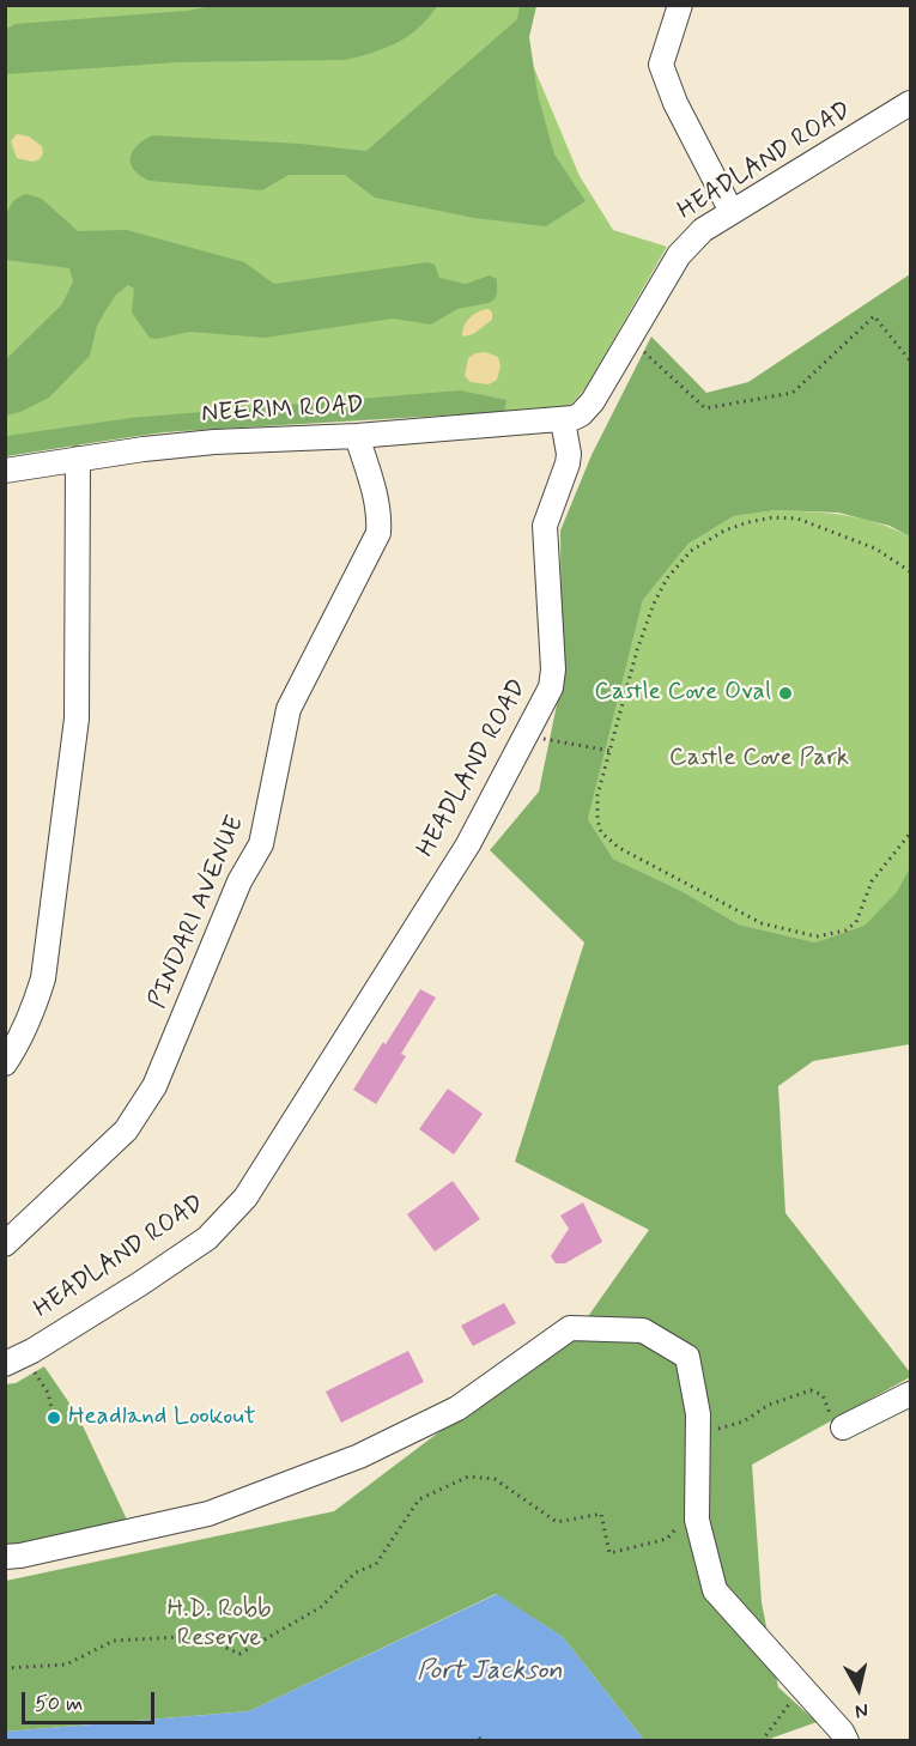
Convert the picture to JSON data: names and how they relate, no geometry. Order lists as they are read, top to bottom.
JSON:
{
  "streets": {
    "street": ["HEADLAND ROAD", "NEERIM ROAD", "PINDARI AVENUE"]
  },
  "crossings": [
    ["HEADLAND ROAD", "NEERIM ROAD"],
    ["NEERIM ROAD", "PINDARI AVENUE"]
  ],
  "water": ["Port Jackson"],
  "parks": ["Castle Cove Park", "H.D. Robb Reserve"],
  "places": ["Castle Cove Oval", "Headland Lookout"],
  "scale_bar": "50 m",
  "north": "bottom"
}
